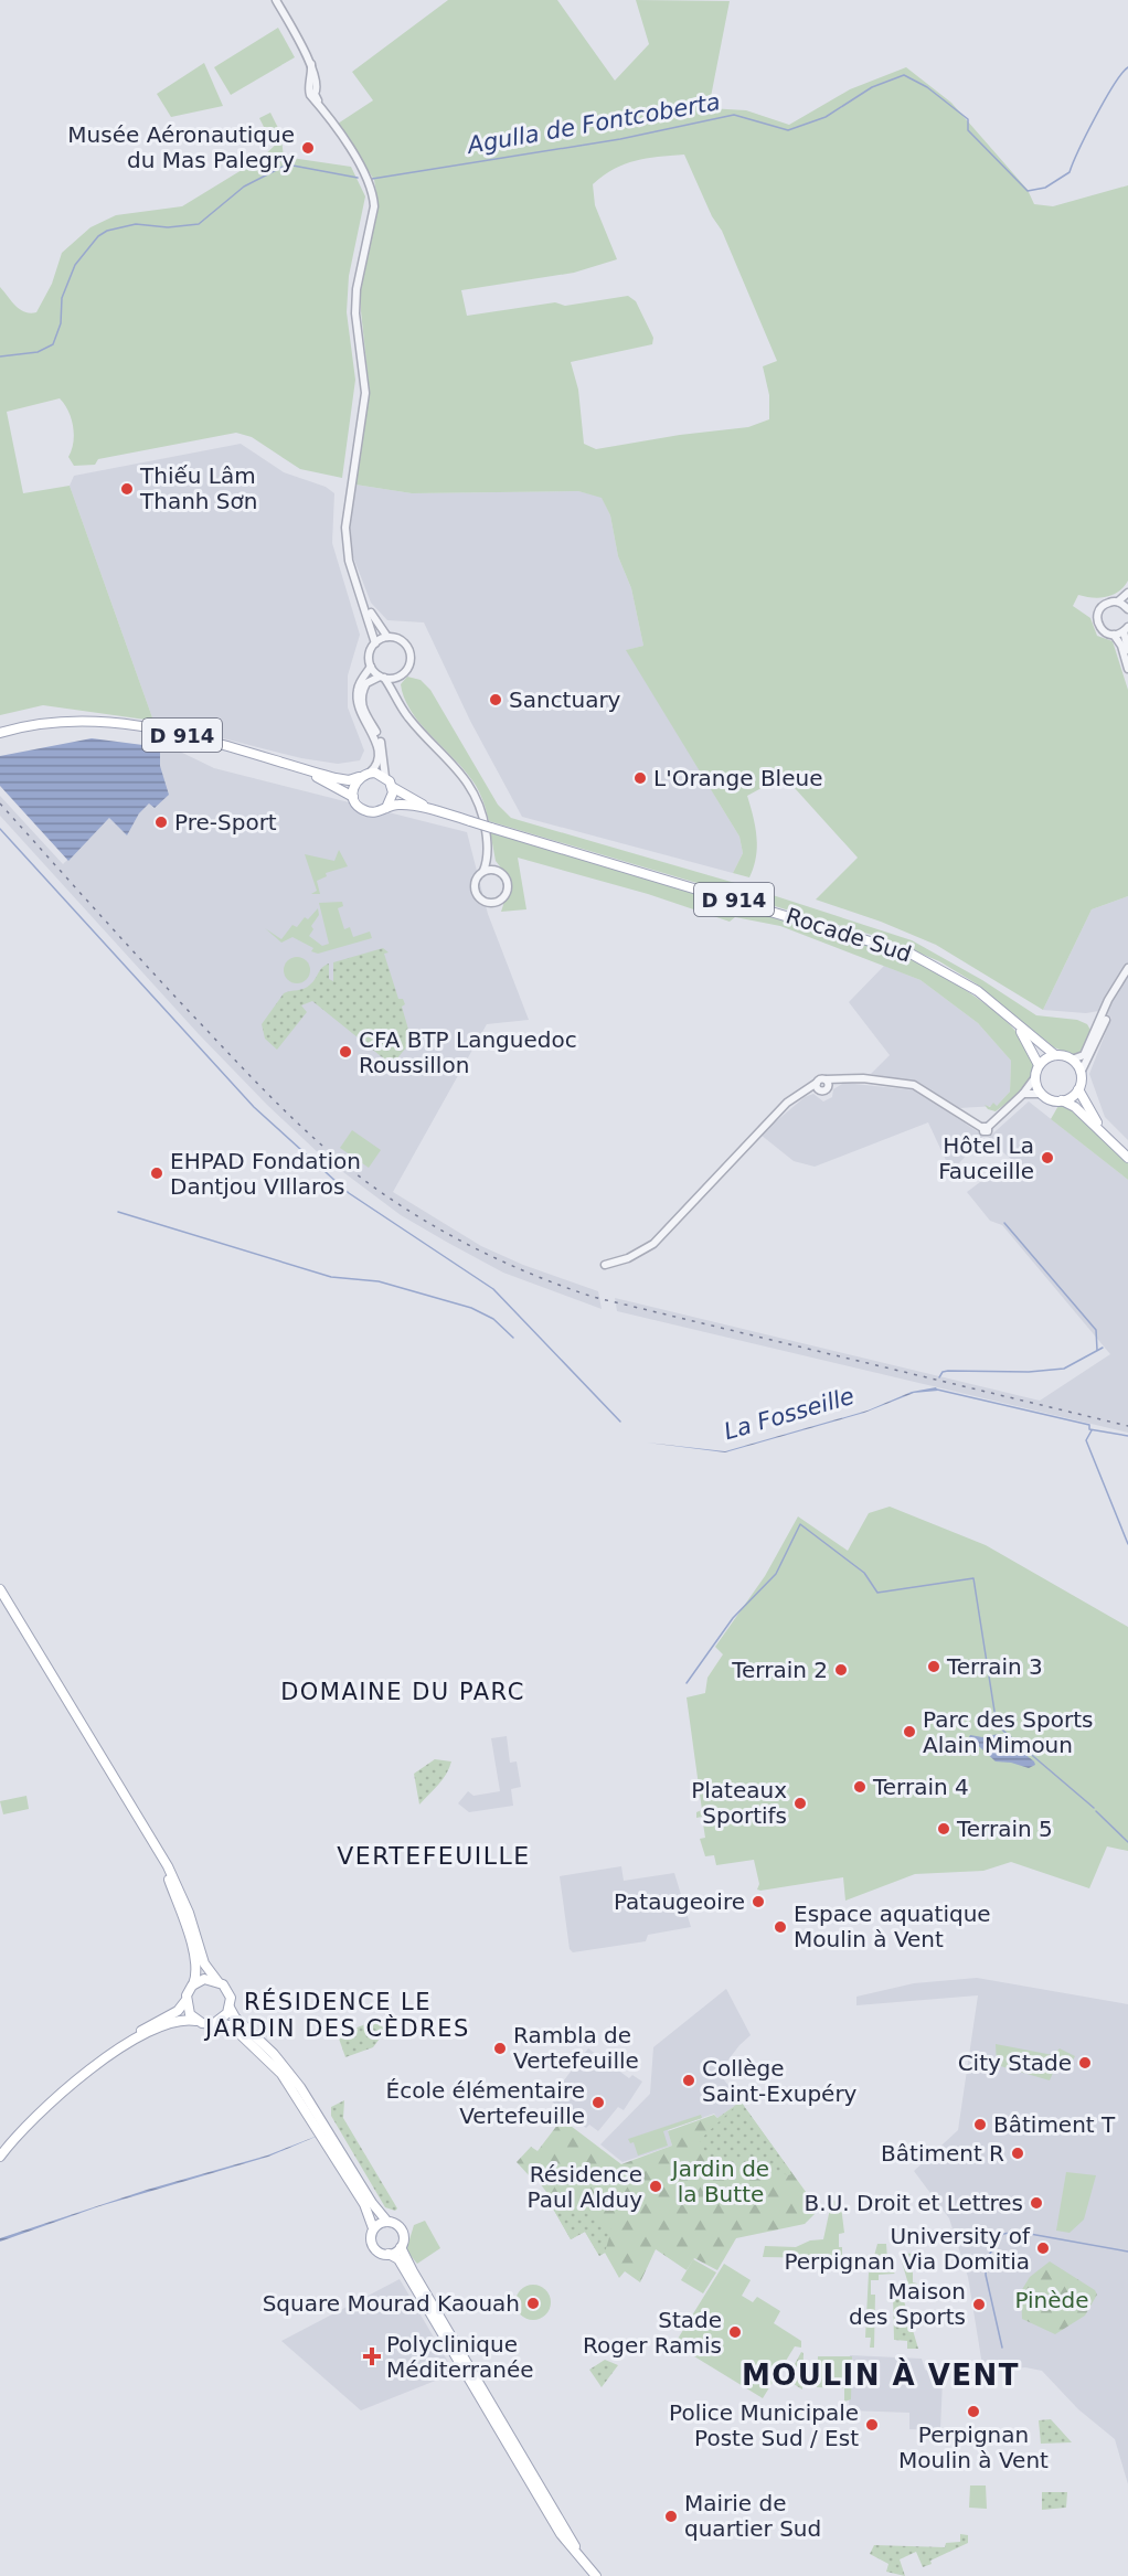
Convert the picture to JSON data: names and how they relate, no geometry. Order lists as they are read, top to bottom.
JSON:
{
  "streets": {
    "main road": ["D 914", "Rocade Sud"]
  },
  "crossings": [
    ["D 914", "Rocade Sud"]
  ],
  "districts": [
    "DOMAINE DU PARC",
    "VERTEFEUILLE",
    "RÉSIDENCE LE JARDIN DES CÈDRES",
    "MOULIN À VENT"
  ],
  "water": ["Agulla de Fontcoberta", "La Fosseille"],
  "parks": ["Jardin de la Butte", "Pinède"],
  "places": {
    "other": [
      "Musée Aéronautique du Mas Palegry",
      "Thiếu Lâm Thanh Sơn",
      "Sanctuary",
      "L'Orange Bleue",
      "Pre-Sport",
      "CFA BTP Languedoc Roussillon",
      "Hôtel La Fauceille",
      "EHPAD Fondation Dantjou VIllaros",
      "Terrain 3",
      "Terrain 2",
      "Parc des Sports Alain Mimoun",
      "Terrain 4",
      "Plateaux Sportifs",
      "Terrain 5",
      "Pataugeoire",
      "Espace aquatique Moulin à Vent",
      "Rambla de Vertefeuille",
      "City Stade",
      "Collège Saint-Exupéry",
      "École élémentaire Vertefeuille",
      "Bâtiment T",
      "Bâtiment R",
      "Résidence Paul Alduy",
      "B.U. Droit et Lettres",
      "University of Perpignan Via Domitia",
      "Square Mourad Kaouah",
      "Maison des Sports",
      "Stade Roger Ramis",
      "Perpignan Moulin à Vent",
      "Police Municipale Poste Sud / Est",
      "Mairie de quartier Sud"
    ],
    "health": ["Polyclinique Méditerranée"]
  }
}
